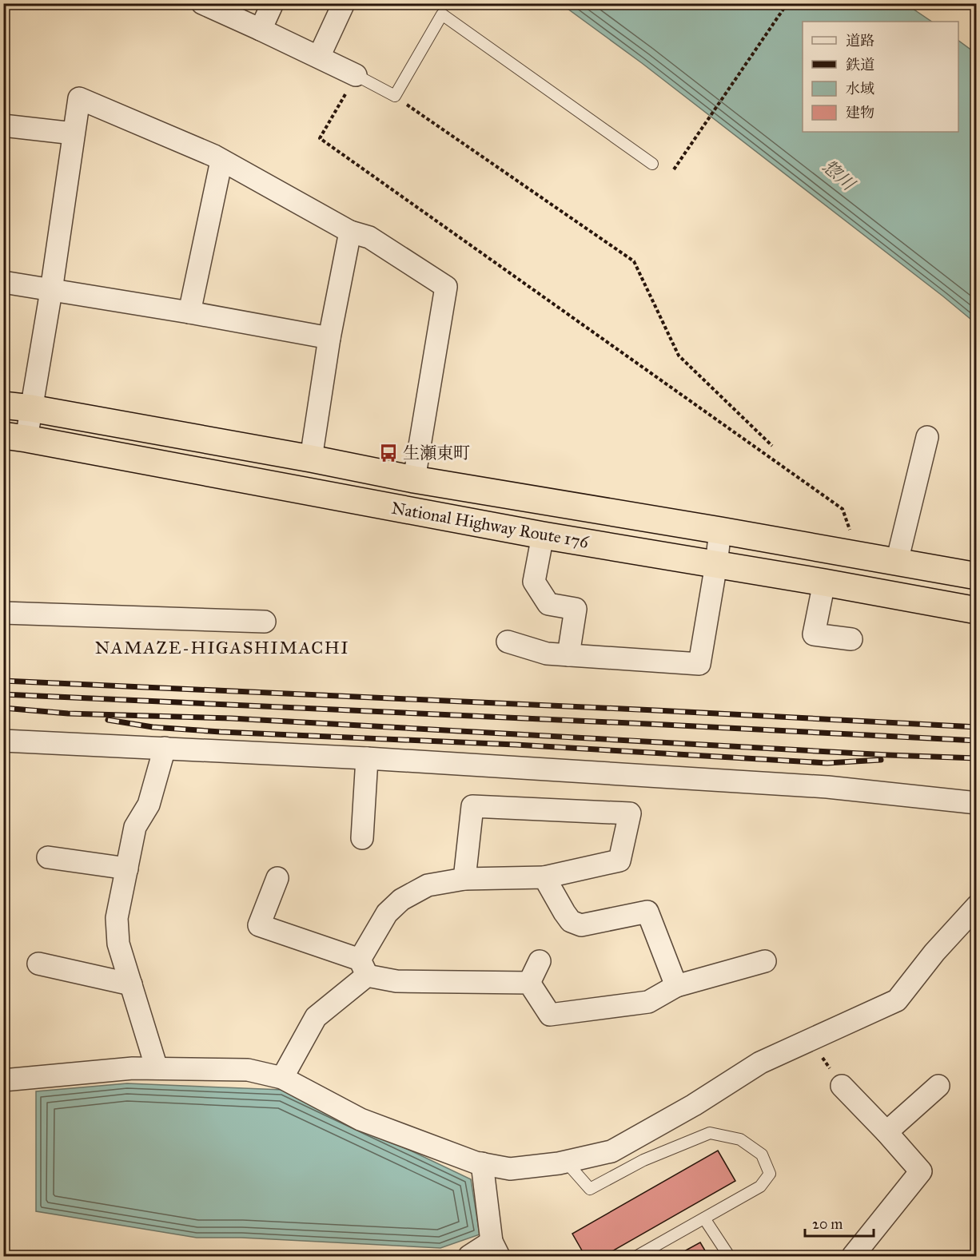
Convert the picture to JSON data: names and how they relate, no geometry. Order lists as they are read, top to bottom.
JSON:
{
  "streets": {
    "highway": ["National Highway Route 176"]
  },
  "districts": ["NAMAZE-HIGASHIMACHI"],
  "water": ["惣川"],
  "places": {
    "bus stop": ["生瀬東町"]
  },
  "legend": [
    "道路",
    "鉄道",
    "水域",
    "建物"
  ],
  "scale_bar": "20 m"
}
